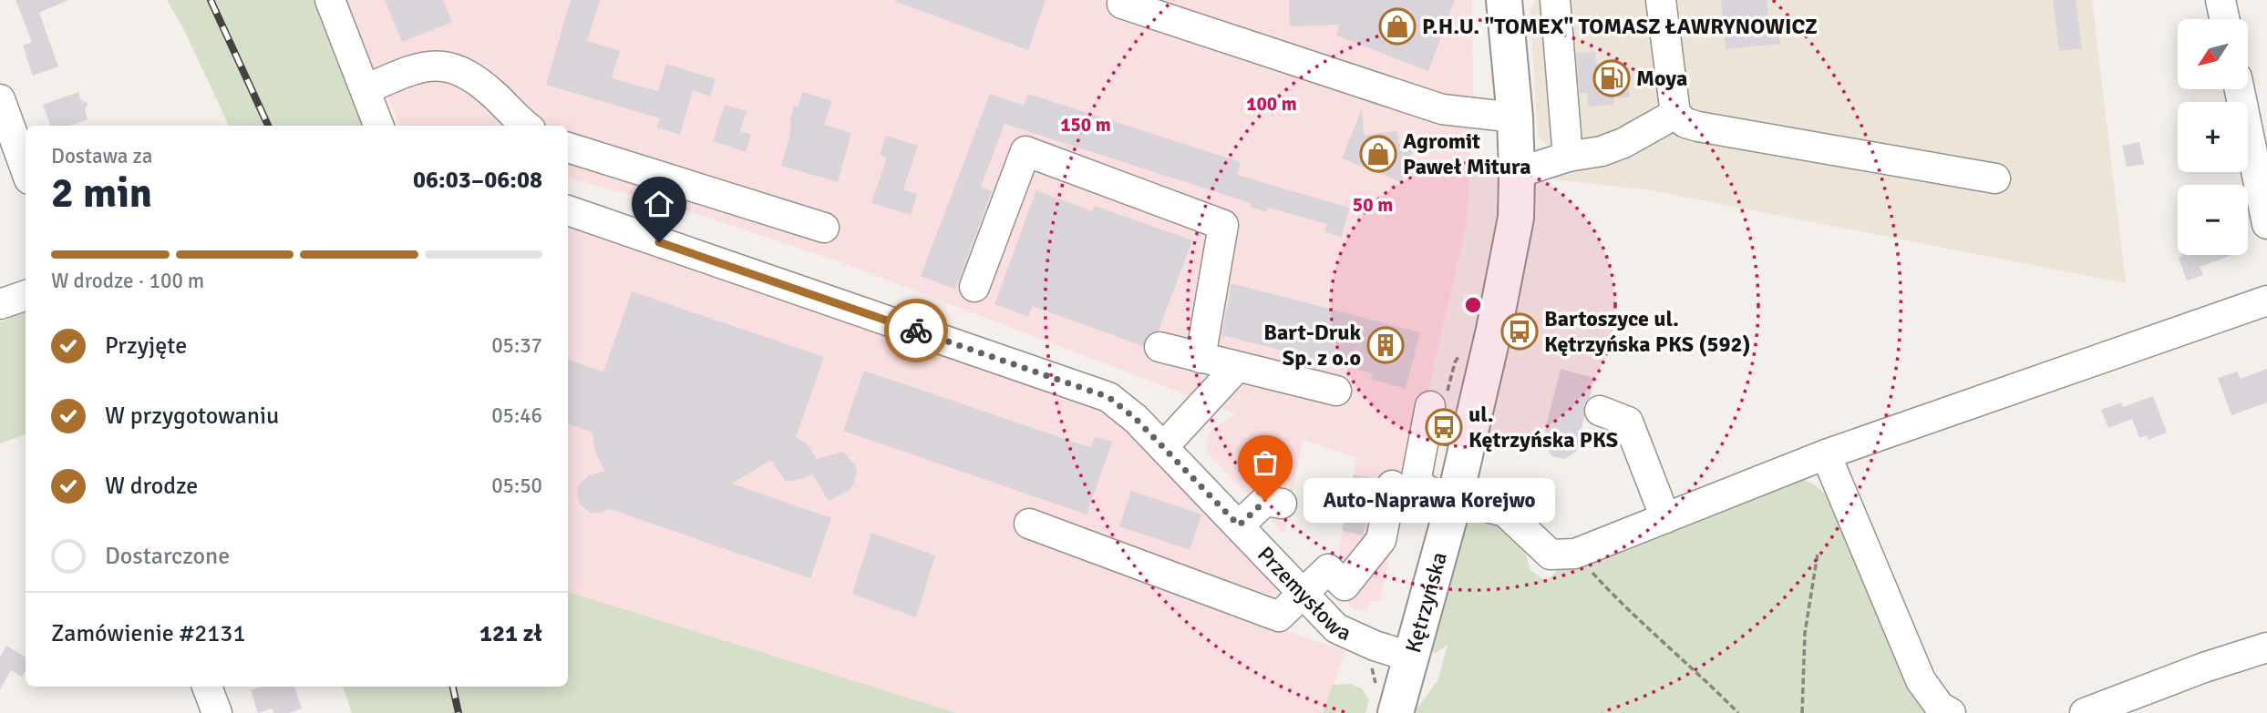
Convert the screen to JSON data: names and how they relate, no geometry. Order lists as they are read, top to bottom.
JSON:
{
  "streets": {
    "main road": ["Kętrzyńska"],
    "street": ["Przemysłowa"]
  },
  "crossings": [
    ["Przemysłowa", "Kętrzyńska"]
  ],
  "places": {
    "shop": ["P.H.U. \"TOMEX\" TOMASZ ŁAWRYNOWICZ", "Agromit Paweł Mitura"],
    "fuel station": ["Moya"],
    "bus stop": ["Bartoszyce ul. Kętrzyńska PKS (592)", "ul. Kętrzyńska PKS"],
    "building": ["Bart-Druk Sp. z o.o"],
    "other": ["Auto-Naprawa Korejwo"]
  },
  "north": "bottom left",
  "page": {
    "map_buttons": ["+", "−"],
    "heading": ["2 min", "Dostawa za", "06:03–06:08"],
    "panel": ["Zamówienie #2131", "121 zł"],
    "bar": "W drodze · 100 m",
    "list": [
      ["Przyjęte", "05:37"],
      ["W przygotowaniu", "05:46"],
      ["W drodze", "05:50"],
      "Dostarczone"
    ],
    "bubble": "Auto-Naprawa Korejwo"
  },
  "rings": ["100 m", "150 m", "50 m"]
}
